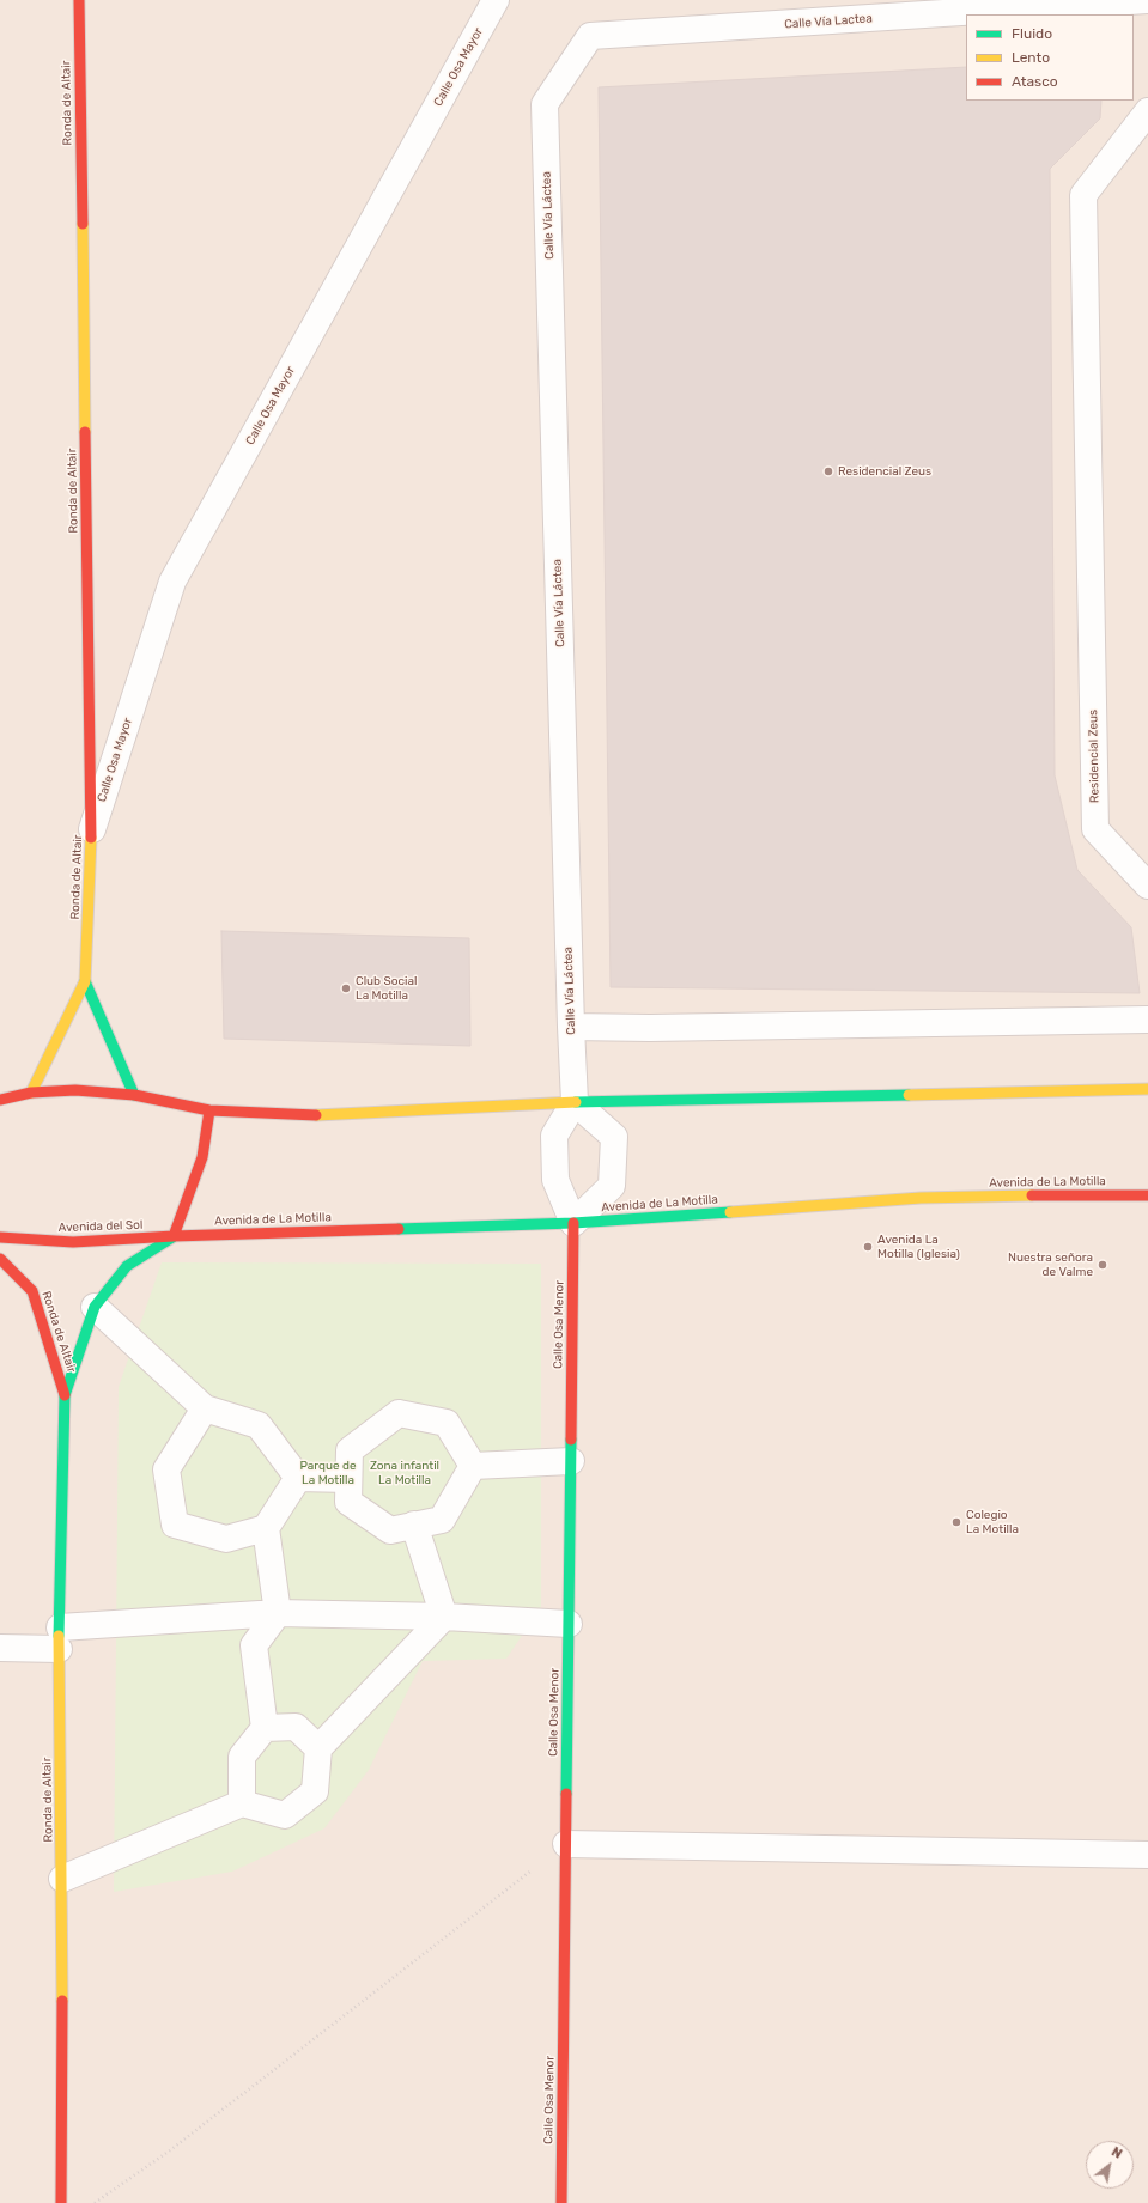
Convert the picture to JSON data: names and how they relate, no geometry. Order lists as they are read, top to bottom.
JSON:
{
  "streets": {
    "street": [
      "Calle Vía Lactea",
      "Calle Osa Mayor",
      "Ronda de Altair",
      "Calle Vía Láctea",
      "Residencial Zeus",
      "Avenida de La Motilla",
      "Avenida del Sol",
      "Calle Osa Menor"
    ]
  },
  "crossings": [
    ["Calle Vía Lactea", "Calle Vía Láctea"],
    ["Calle Osa Mayor", "Ronda de Altair"],
    ["Ronda de Altair", "Avenida de La Motilla"],
    ["Ronda de Altair", "Avenida del Sol"],
    ["Avenida de La Motilla", "Avenida del Sol"],
    ["Avenida de La Motilla", "Calle Osa Menor"]
  ],
  "parks": ["Parque de La Motilla", "Zona infantil La Motilla"],
  "places": [
    "Residencial Zeus",
    "Club Social La Motilla",
    "Avenida La Motilla (Iglesia)",
    "Nuestra señora de Valme",
    "Colegio La Motilla"
  ],
  "legend": ["Fluido", "Lento", "Atasco"],
  "north": "top right"
}
